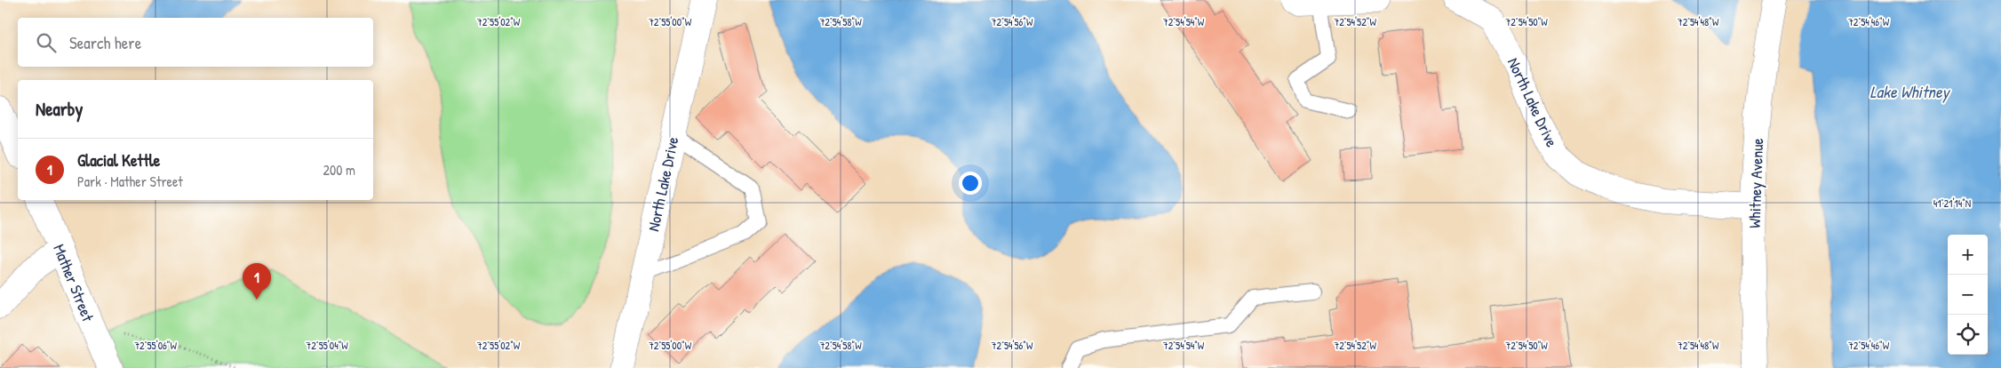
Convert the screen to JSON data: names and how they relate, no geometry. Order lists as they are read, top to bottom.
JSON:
{
  "streets": {
    "street": ["North Lake Drive", "Whitney Avenue", "Mather Street"]
  },
  "crossings": [
    ["North Lake Drive", "Whitney Avenue"]
  ],
  "water": ["Lake Whitney"],
  "page": {
    "search": "Search here",
    "heading": "Nearby",
    "list": [
      {
        "mark": "1",
        "name": "Glacial Kettle",
        "note": "Park · Mather Street",
        "value": "200 m"
      }
    ],
    "map_buttons": ["+", "−"],
    "pins": "1"
  },
  "coordinates": [
    "72°55'02\"W",
    "72°55'00\"W",
    "72°54'58\"W",
    "72°54'56\"W",
    "72°54'54\"W",
    "72°54'52\"W",
    "72°54'50\"W",
    "72°54'48\"W",
    "72°54'46\"W",
    "41°21'14\"N",
    "72°55'06\"W",
    "72°55'04\"W"
  ]
}
